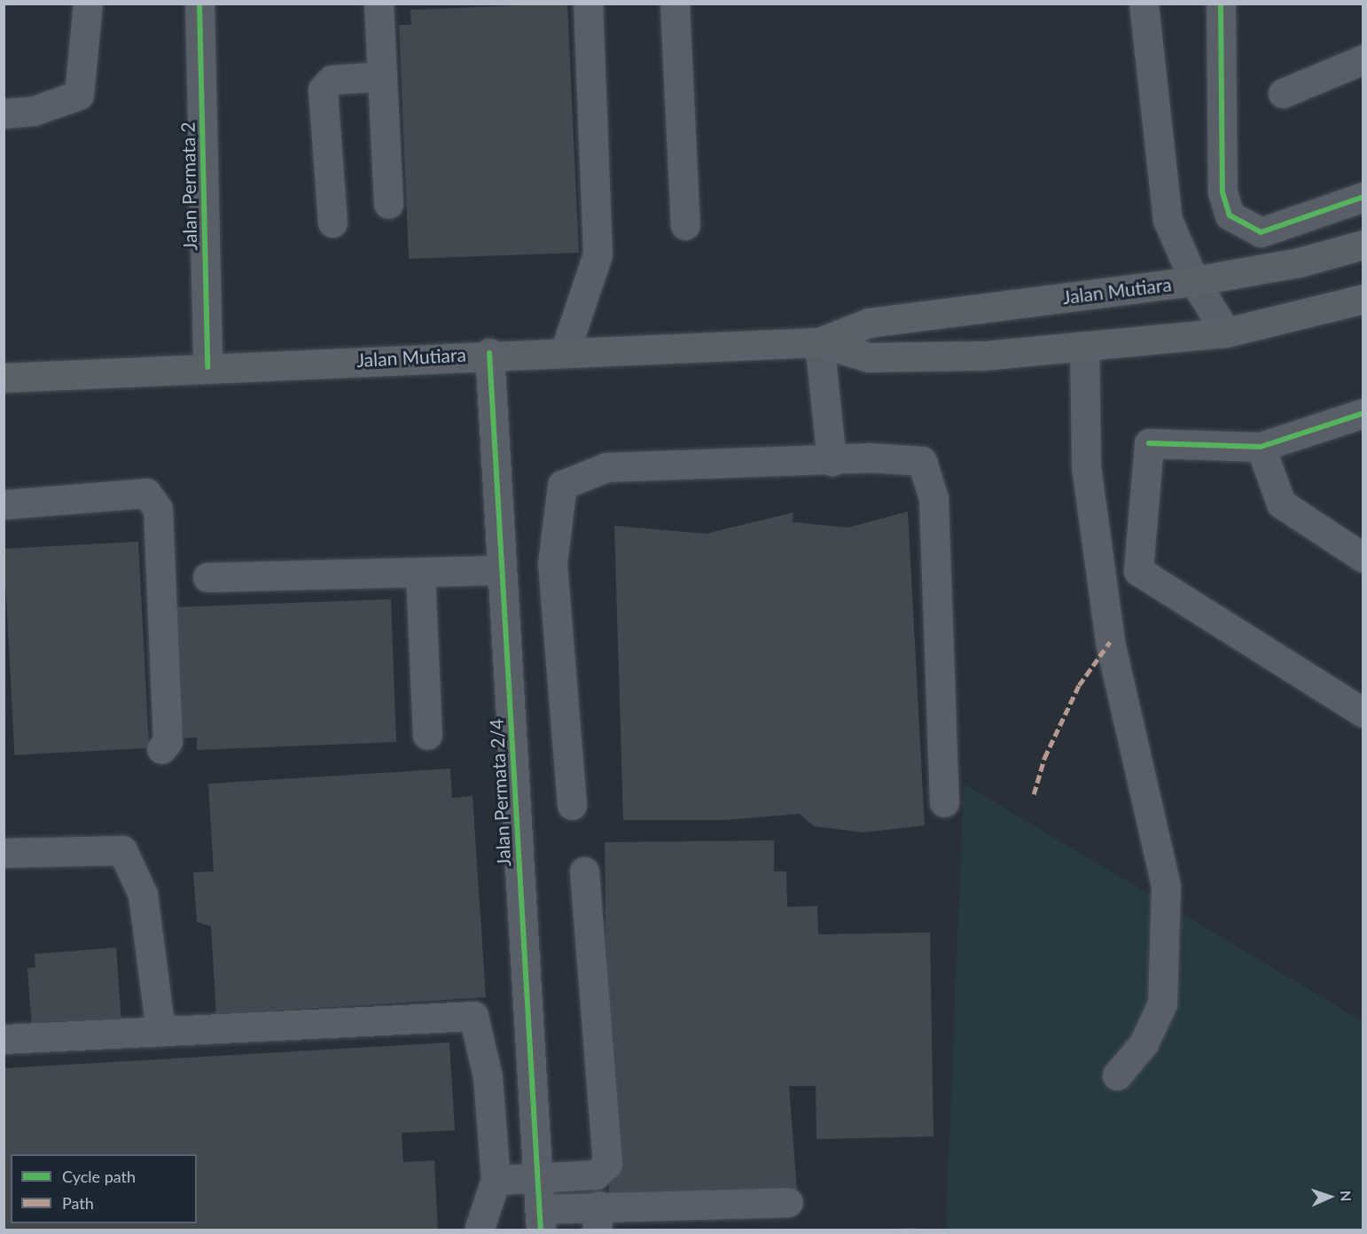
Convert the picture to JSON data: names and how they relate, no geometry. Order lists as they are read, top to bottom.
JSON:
{
  "streets": {
    "main road": ["Jalan Mutiara"],
    "street": ["Jalan Permata 2", "Jalan Permata 2/4"]
  },
  "crossings": [
    ["Jalan Permata 2", "Jalan Mutiara"],
    ["Jalan Mutiara", "Jalan Permata 2/4"]
  ],
  "legend": ["Cycle path", "Path"],
  "north": "right"
}
